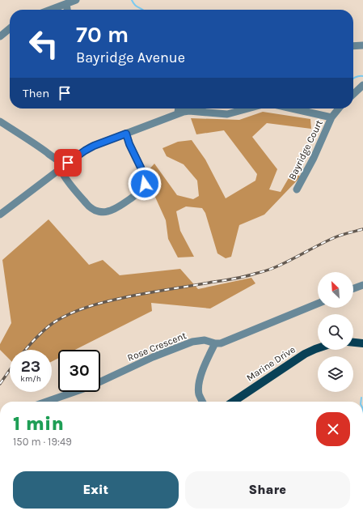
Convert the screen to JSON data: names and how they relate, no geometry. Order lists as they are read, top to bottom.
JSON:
{
  "streets": {
    "main road": ["Marine Drive"],
    "street": ["Bayridge Court", "Rose Crescent"]
  },
  "north": "top left",
  "page": {
    "turn": ["70 m", "Bayridge Avenue"],
    "then": "Then",
    "speed": "23 km/h",
    "limit": "30",
    "heading": ["1 min", "150 m · 19:49"],
    "buttons": ["Exit", "Share"]
  }
}
